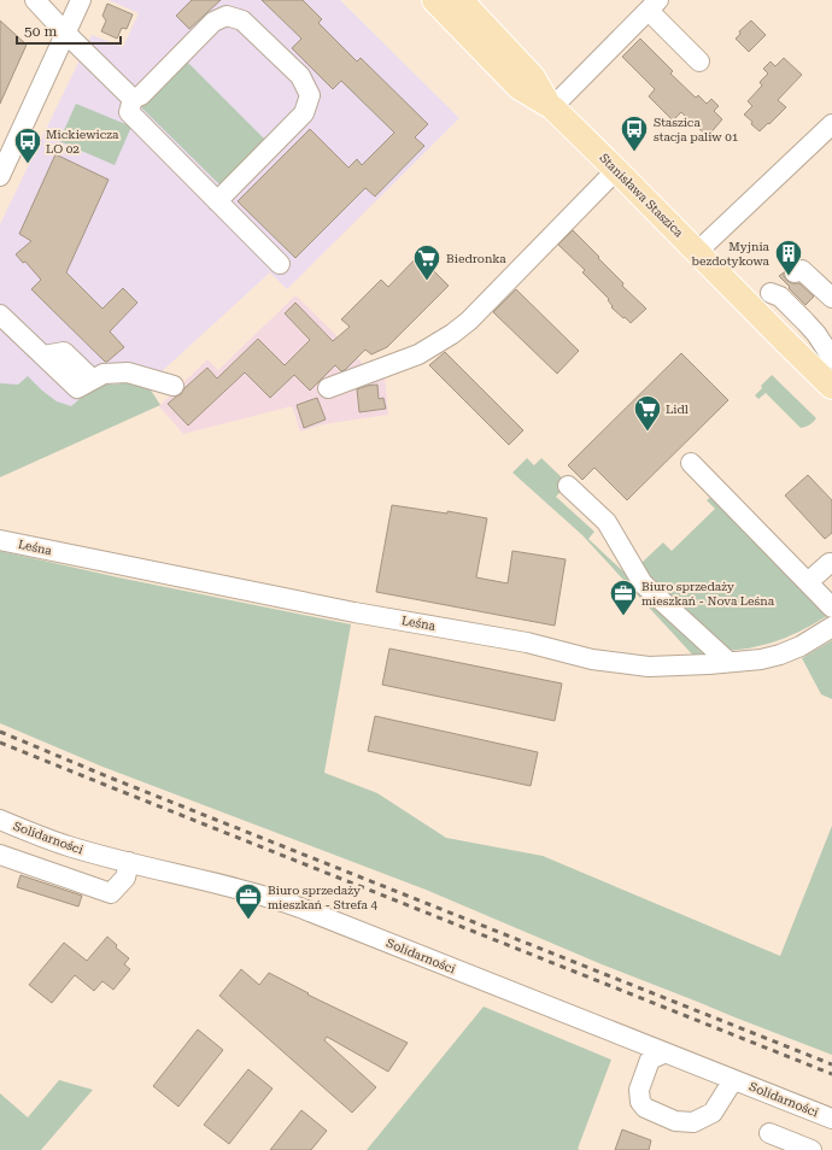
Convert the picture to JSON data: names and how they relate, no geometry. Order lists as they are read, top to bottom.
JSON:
{
  "streets": {
    "main road": ["Stanisława Staszica"],
    "street": ["Leśna", "Solidarności"]
  },
  "places": {
    "bus stop": ["Staszica stacja paliw 01", "Mickiewicza LO 02"],
    "building": ["Myjnia bezdotykowa"],
    "supermarket": ["Biedronka", "Lidl"],
    "office": ["Biuro sprzedaży mieszkań - Nova Leśna", "Biuro sprzedaży mieszkań - Strefa 4"]
  },
  "scale_bar": "50 m"
}
